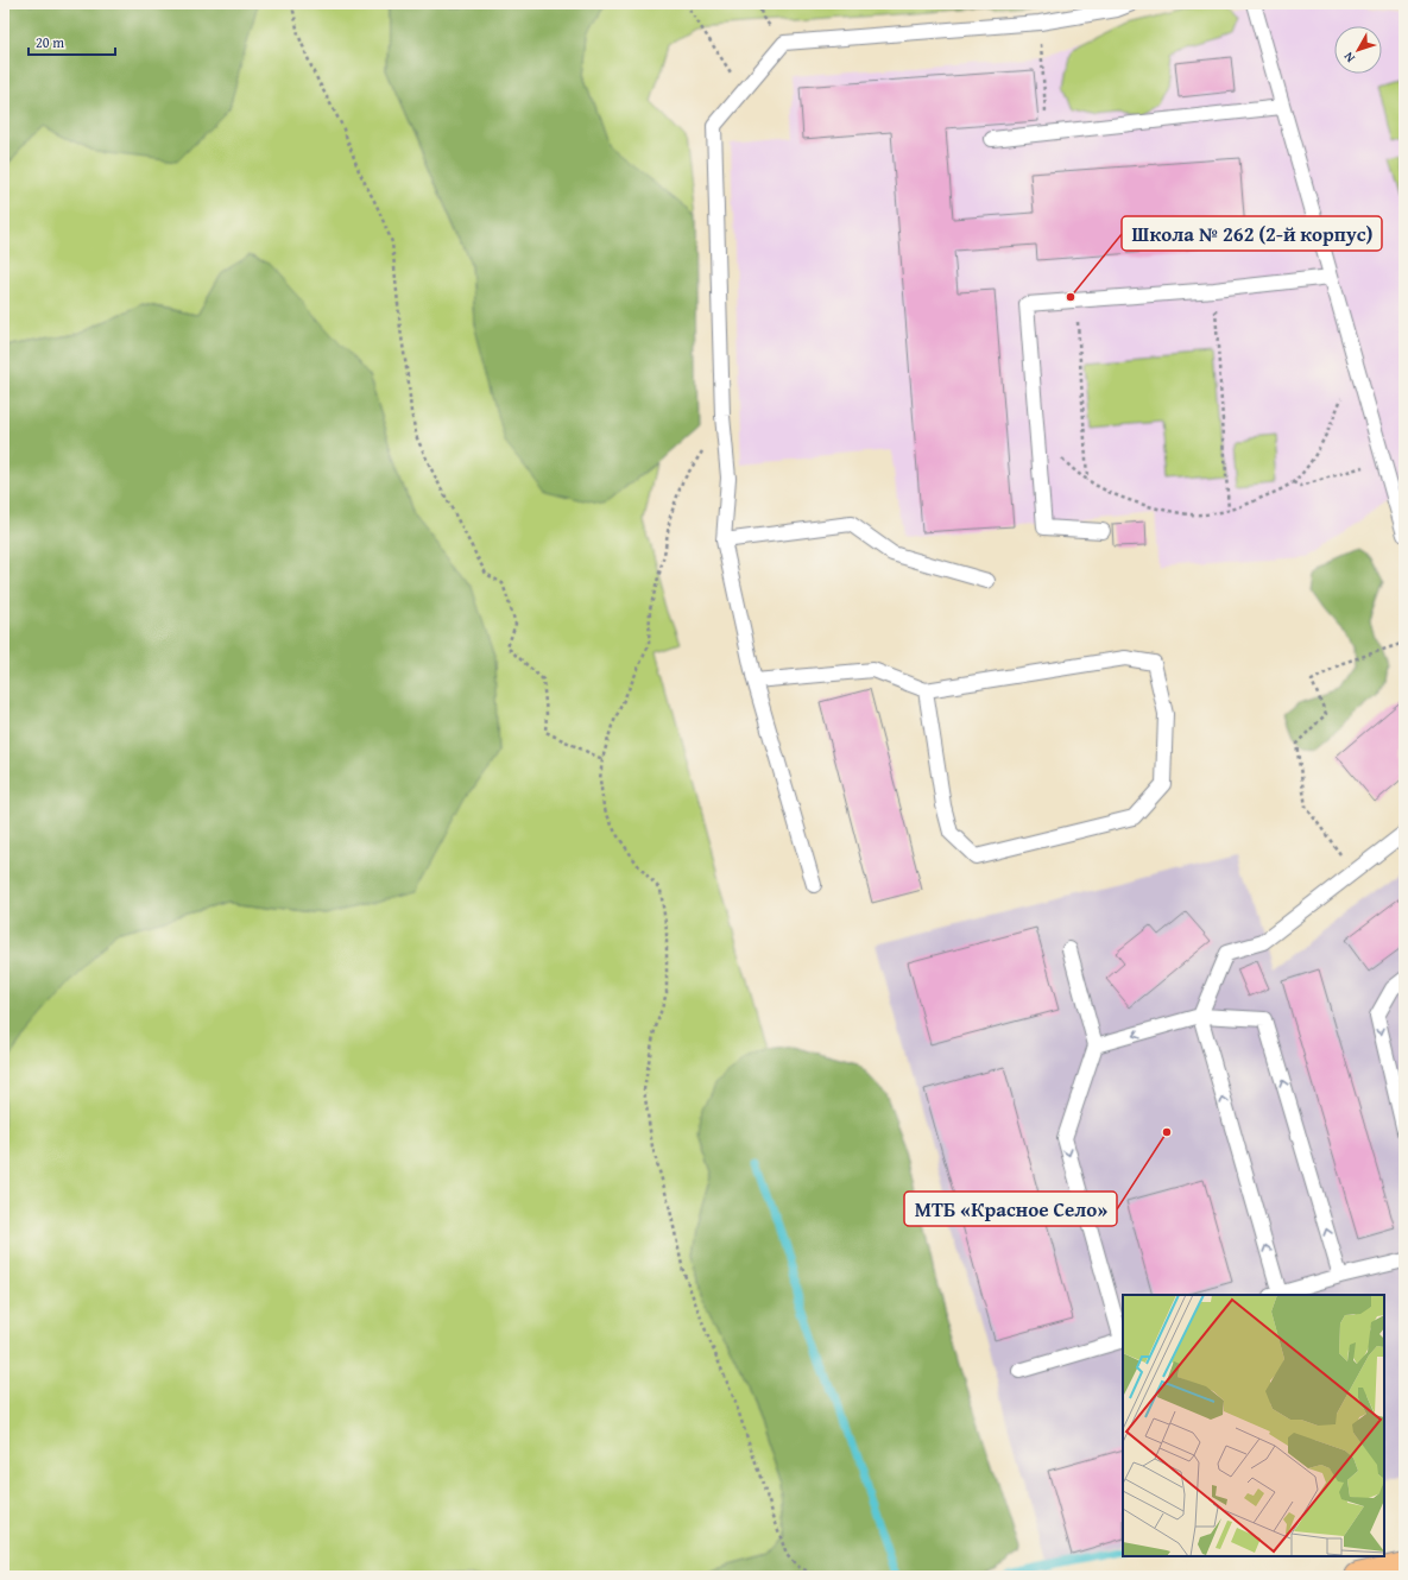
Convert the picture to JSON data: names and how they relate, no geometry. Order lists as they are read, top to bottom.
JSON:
{
  "places": ["Школа № 262 (2-й корпус)", "МТБ «Красное Село»"],
  "scale_bar": "20 m",
  "north": "bottom left"
}
